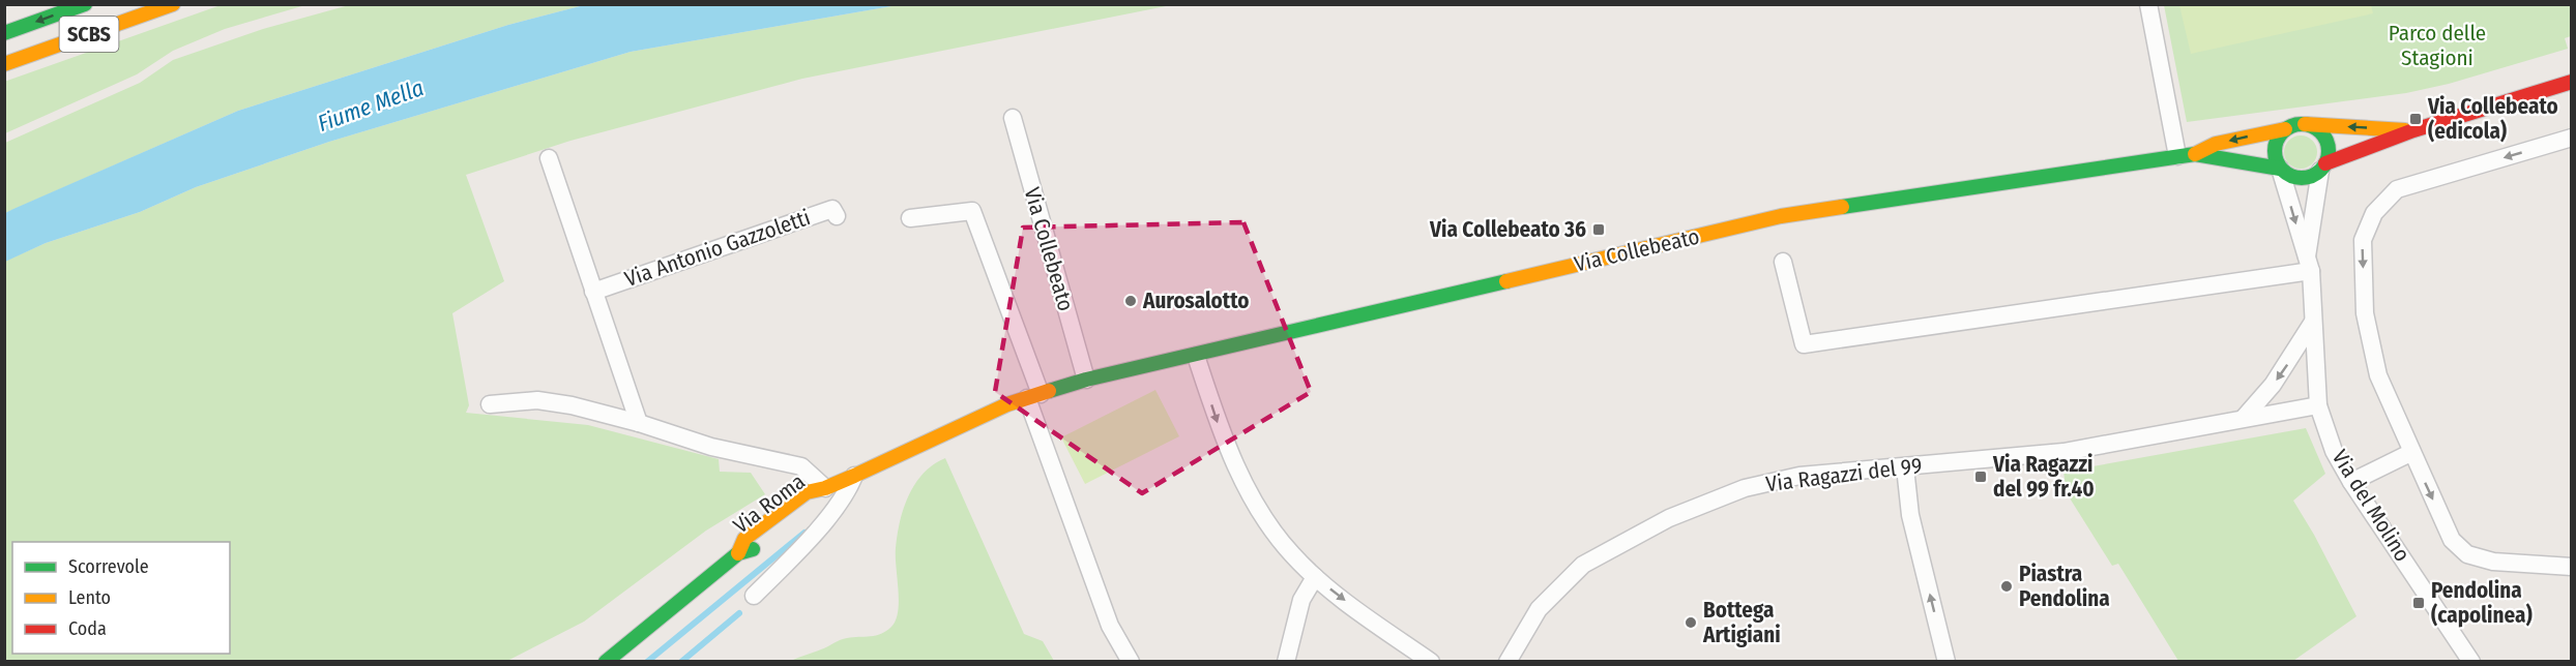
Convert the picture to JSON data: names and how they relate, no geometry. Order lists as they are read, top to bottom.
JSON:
{
  "streets": {
    "main road": ["SCBS", "Via Collebeato", "Via Roma"],
    "street": ["Via Antonio Gazzoletti", "Via Ragazzi del 99", "Via del Molino"]
  },
  "crossings": [
    ["Via Collebeato", "Via Roma"],
    ["Via Collebeato", "Via del Molino"],
    ["Via Ragazzi del 99", "Via del Molino"]
  ],
  "water": ["Fiume Mella"],
  "parks": ["Parco delle Stagioni"],
  "places": {
    "transit": [
      "Via Collebeato (edicola)",
      "Via Collebeato 36",
      "Via Ragazzi del 99 fr.40",
      "Pendolina (capolinea)"
    ],
    "other": ["Aurosalotto", "Piastra Pendolina", "Bottega Artigiani"]
  },
  "legend": ["Scorrevole", "Lento", "Coda"]
}
